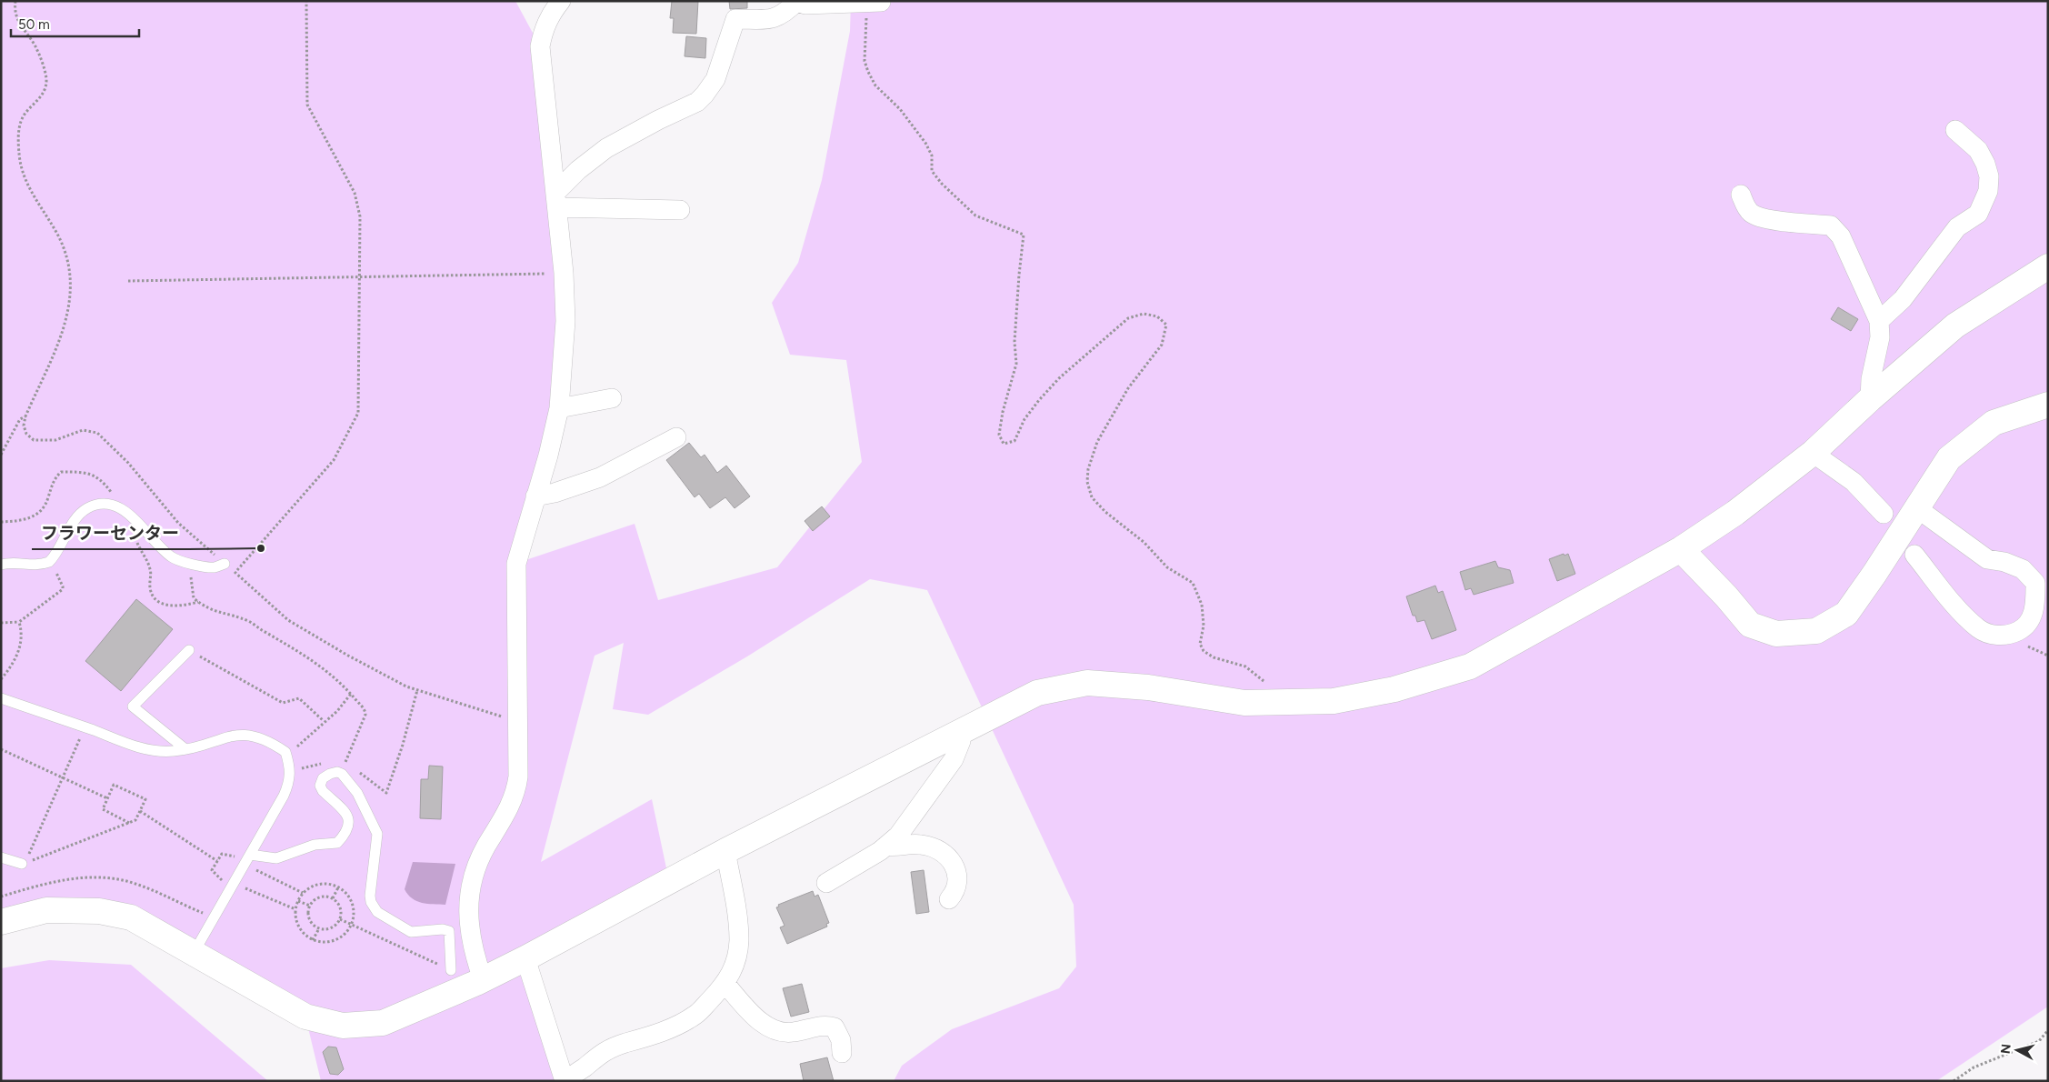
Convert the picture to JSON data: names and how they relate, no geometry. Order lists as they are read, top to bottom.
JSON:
{
  "places": ["フラワーセンター"],
  "scale_bar": "50 m",
  "north": "left"
}
